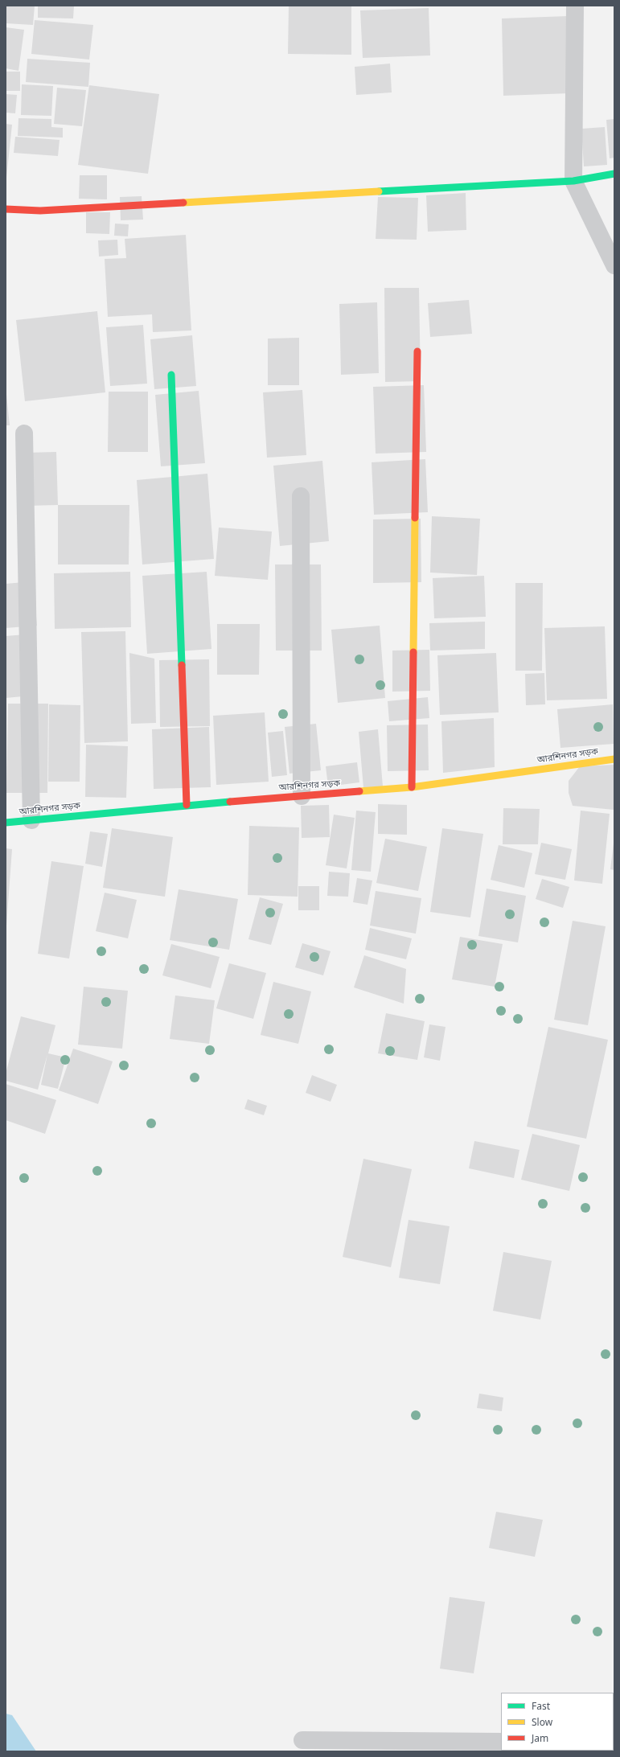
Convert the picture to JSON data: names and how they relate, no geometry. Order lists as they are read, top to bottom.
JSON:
{
  "streets": {
    "street": ["আরশিনগর সড়ক"]
  },
  "legend": ["Fast", "Slow", "Jam"]
}
